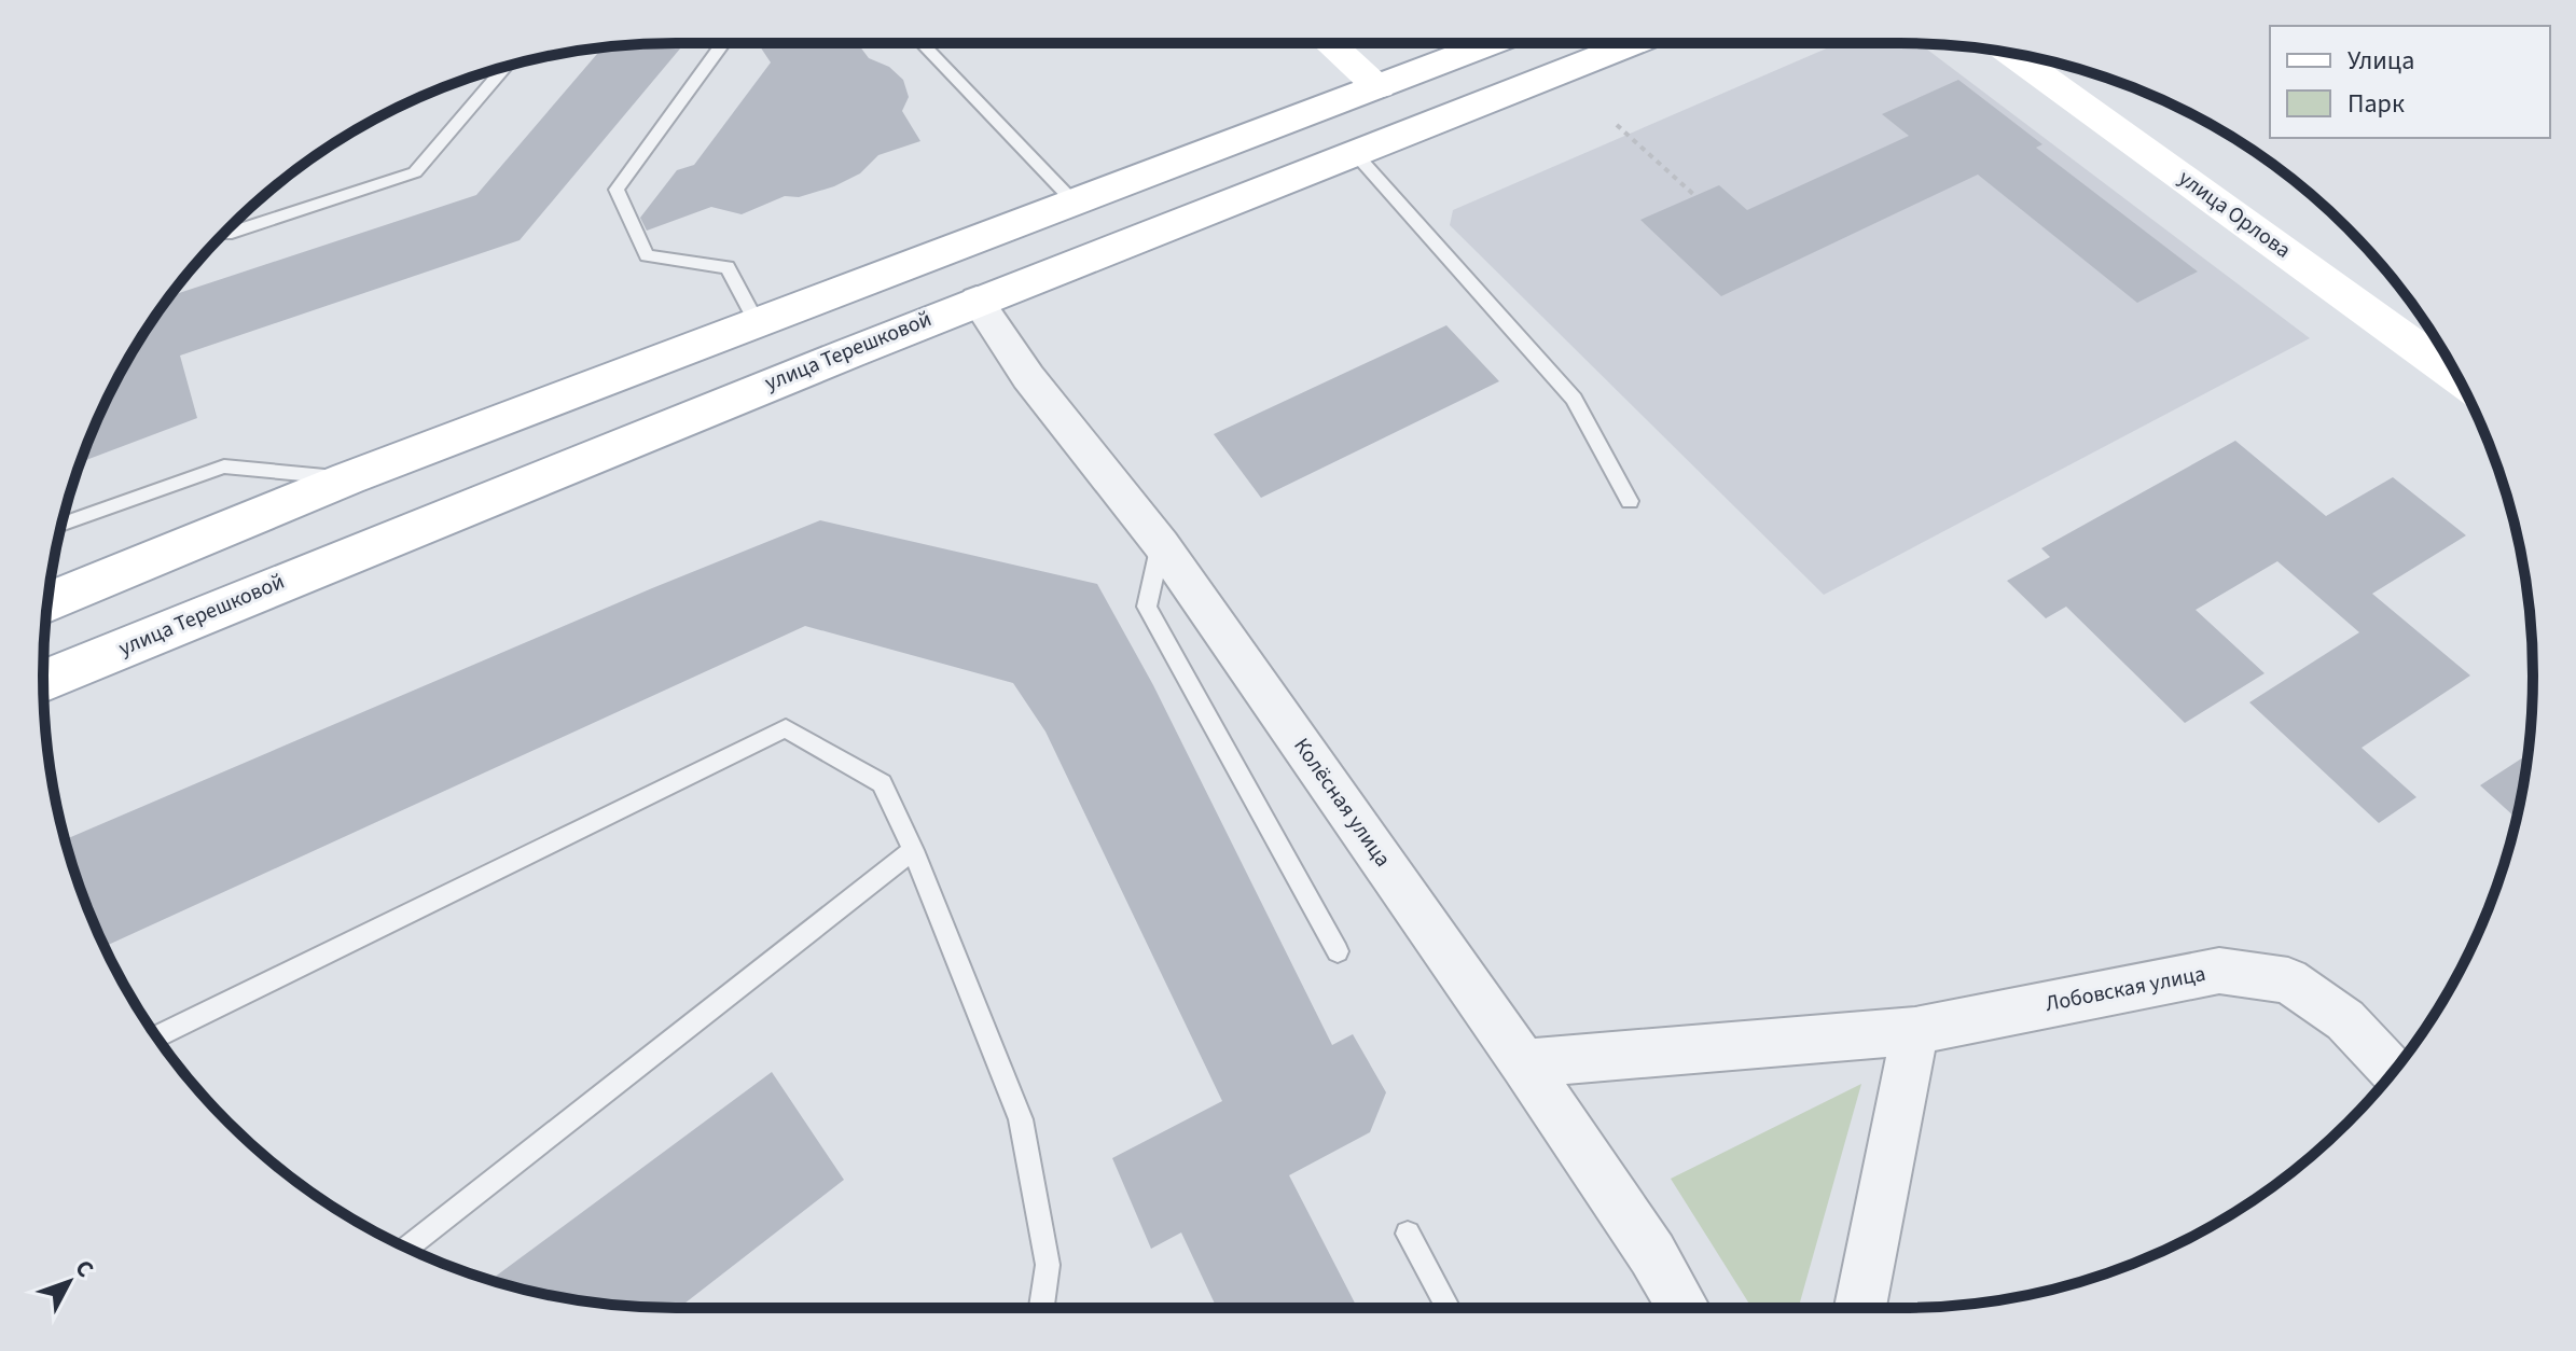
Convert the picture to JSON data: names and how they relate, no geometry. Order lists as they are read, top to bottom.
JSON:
{
  "streets": {
    "main road": ["улица Орлова", "улица Терешковой"],
    "street": ["Колёсная улица", "Лобовская улица"]
  },
  "crossings": [
    ["улица Терешковой", "Колёсная улица"],
    ["Колёсная улица", "Лобовская улица"]
  ],
  "legend": ["Улица", "Парк"],
  "north": "top right"
}
